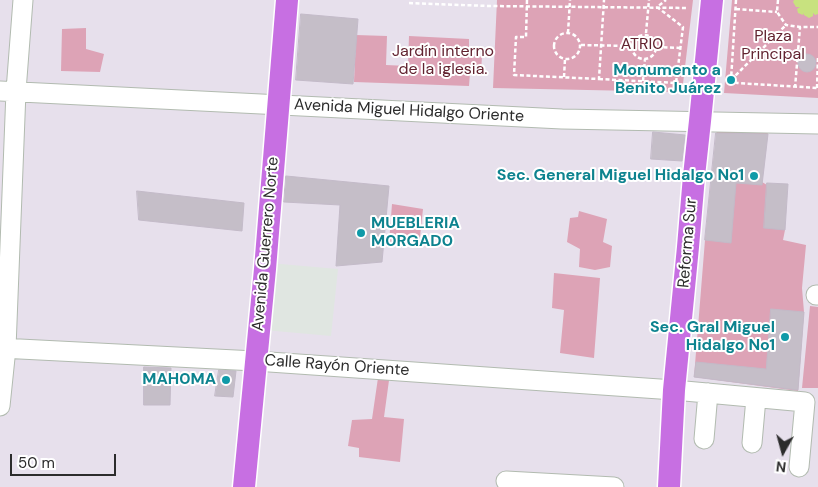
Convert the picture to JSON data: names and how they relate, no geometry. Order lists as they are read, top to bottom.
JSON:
{
  "streets": {
    "main road": ["Reforma Sur", "Avenida Guerrero Norte"],
    "street": ["Avenida Miguel Hidalgo Oriente", "Calle Rayón Oriente"]
  },
  "crossings": [
    ["Avenida Miguel Hidalgo Oriente", "Reforma Sur"],
    ["Avenida Miguel Hidalgo Oriente", "Avenida Guerrero Norte"],
    ["Reforma Sur", "Calle Rayón Oriente"],
    ["Avenida Guerrero Norte", "Calle Rayón Oriente"]
  ],
  "parks": ["Plaza Principal", "ATRI0", "Jardín interno de la iglesia."],
  "places": [
    "Monumento a Benito Juárez",
    "Sec. General Miguel Hidalgo No1",
    "MUEBLERIA M0RGAD0",
    "Sec. Gral Miguel Hidalgo No1",
    "MAH0MA"
  ],
  "scale_bar": "50 m",
  "north": "bottom"
}
